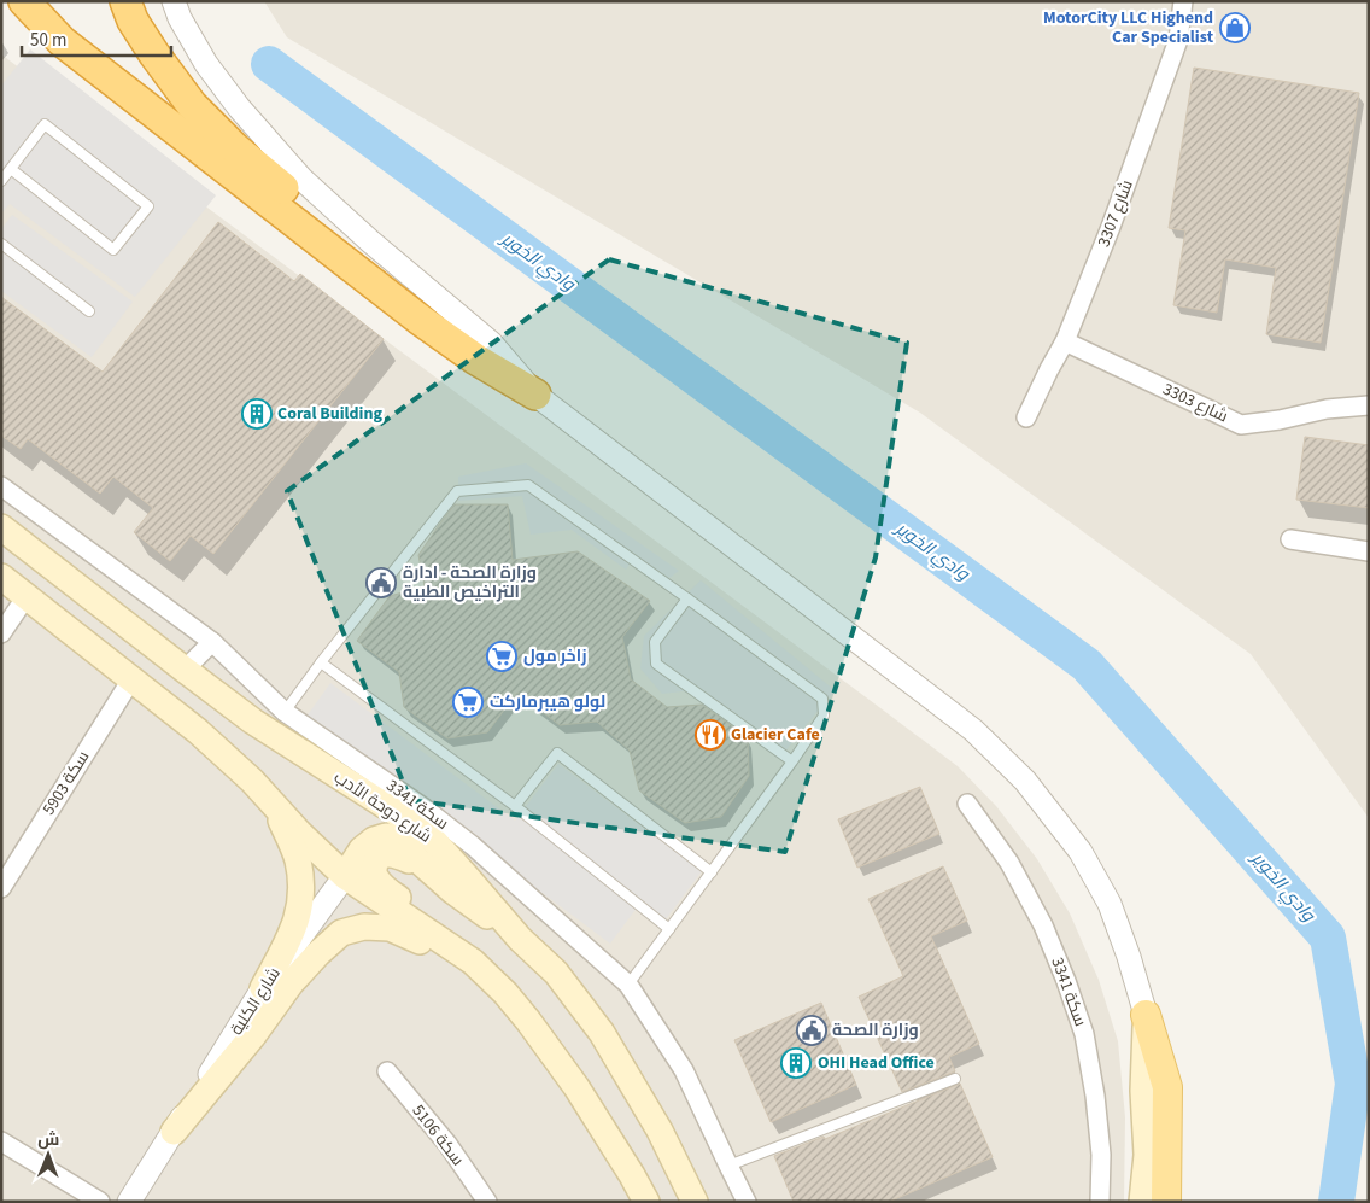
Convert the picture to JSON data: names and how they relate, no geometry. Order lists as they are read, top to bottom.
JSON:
{
  "streets": {
    "main road": ["شارع دوحة الأدب"],
    "street": [
      "3307 شارع",
      "3303 شارع",
      "سكة 5903",
      "سكة 3341",
      "شارع الكلية",
      "سكة 5106"
    ]
  },
  "crossings": [
    ["3307 شارع", "3303 شارع"]
  ],
  "water": ["وادي الخوير"],
  "places": {
    "shop": ["MotorCity LLC Highend Car Specialist"],
    "building": ["Coral Building", "OHI Head Office"],
    "public building": ["وزارة الصحة - ادارة التراخيص الطبية", "وزارة الصحة"],
    "supermarket": ["زاخر مول", "لولو هيبرماركت"],
    "restaurant": ["Glacier Cafe"]
  },
  "scale_bar": "50 m",
  "north": "top"
}
